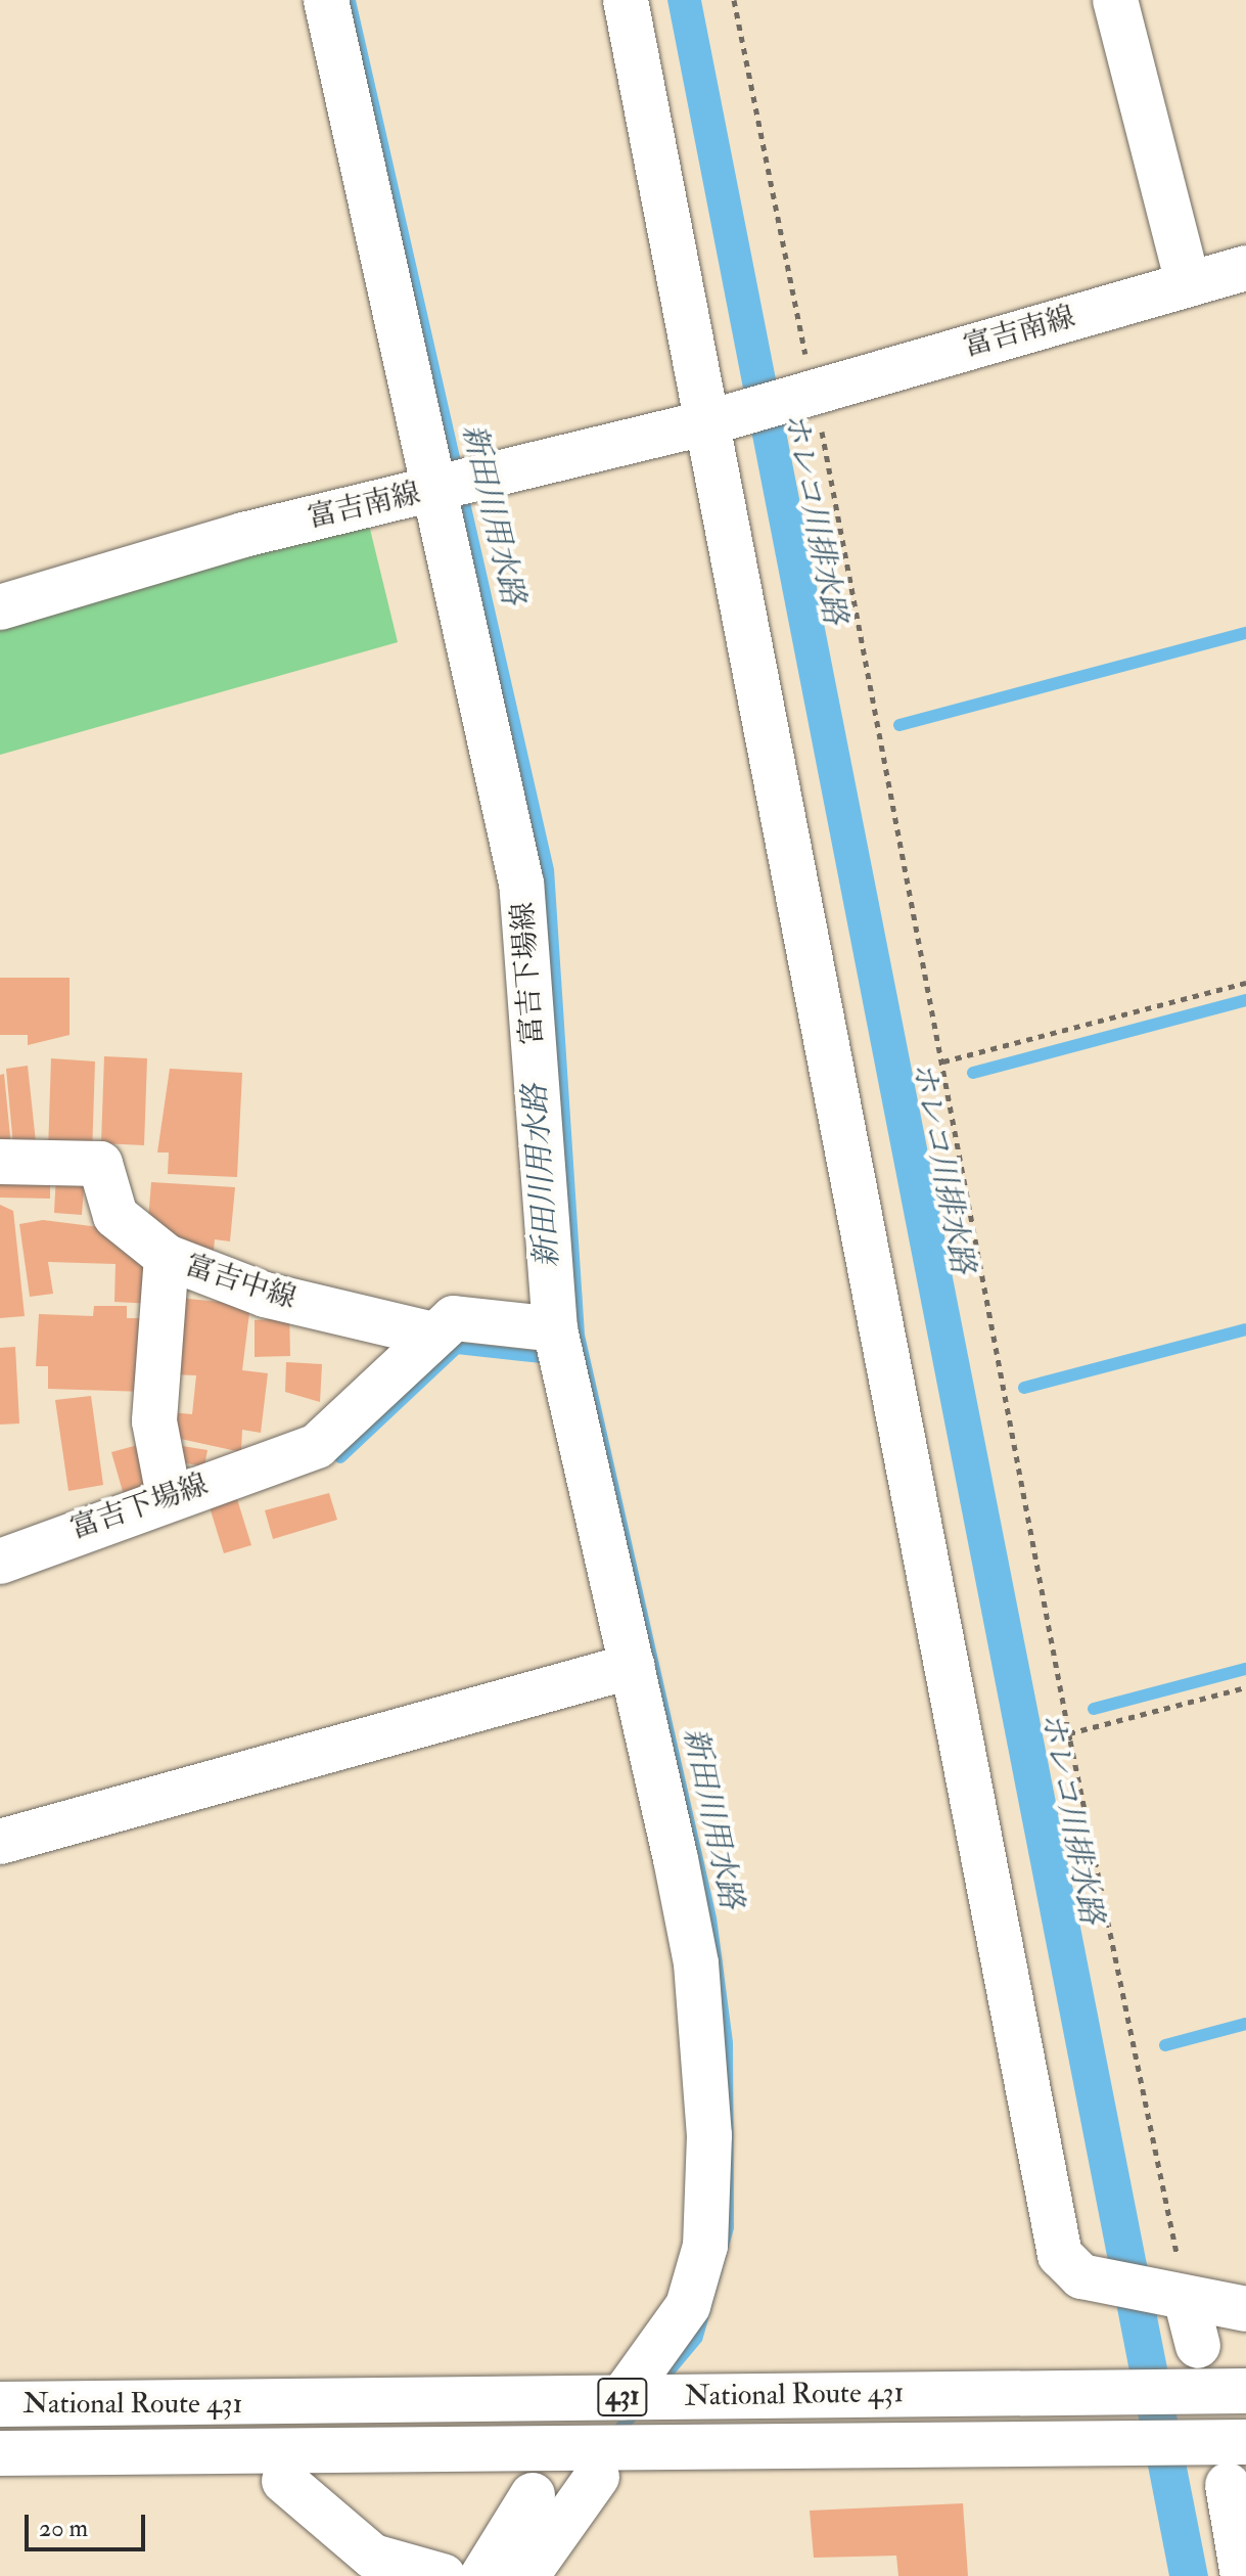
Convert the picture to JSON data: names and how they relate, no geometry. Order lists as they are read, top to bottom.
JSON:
{
  "streets": {
    "main road": [
      "富吉南線",
      "富吉下場線",
      "富吉中線",
      "National Route 431",
      "431"
    ]
  },
  "crossings": [
    ["富吉南線", "富吉下場線"],
    ["富吉下場線", "富吉中線"]
  ],
  "water": ["新田川用水路", "ホレコ川排水路"],
  "scale_bar": "20 m"
}
